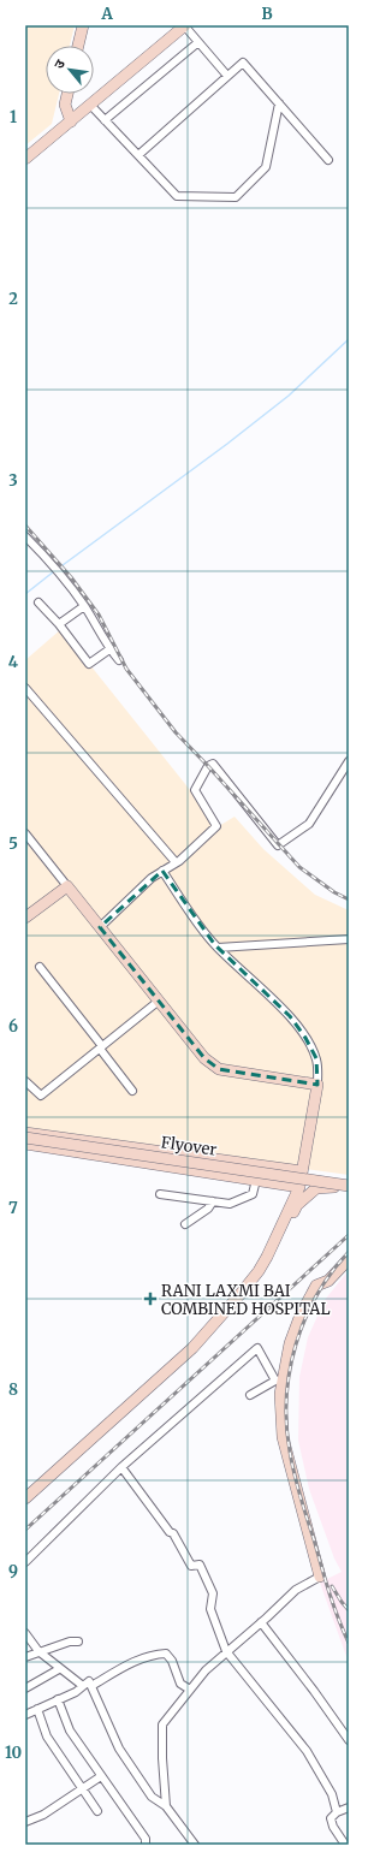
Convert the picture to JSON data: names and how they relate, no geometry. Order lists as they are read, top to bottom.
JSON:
{
  "streets": {
    "street": ["Flyover"]
  },
  "places": {
    "health": ["RANI LAXMI BAI COMBINED HOSPITAL"]
  },
  "north": "top left",
  "grid": {
    "columns": ["A", "B"],
    "rows": [
      "1",
      "2",
      "3",
      "4",
      "5",
      "6",
      "7",
      "8",
      "9",
      "10"
    ]
  }
}
